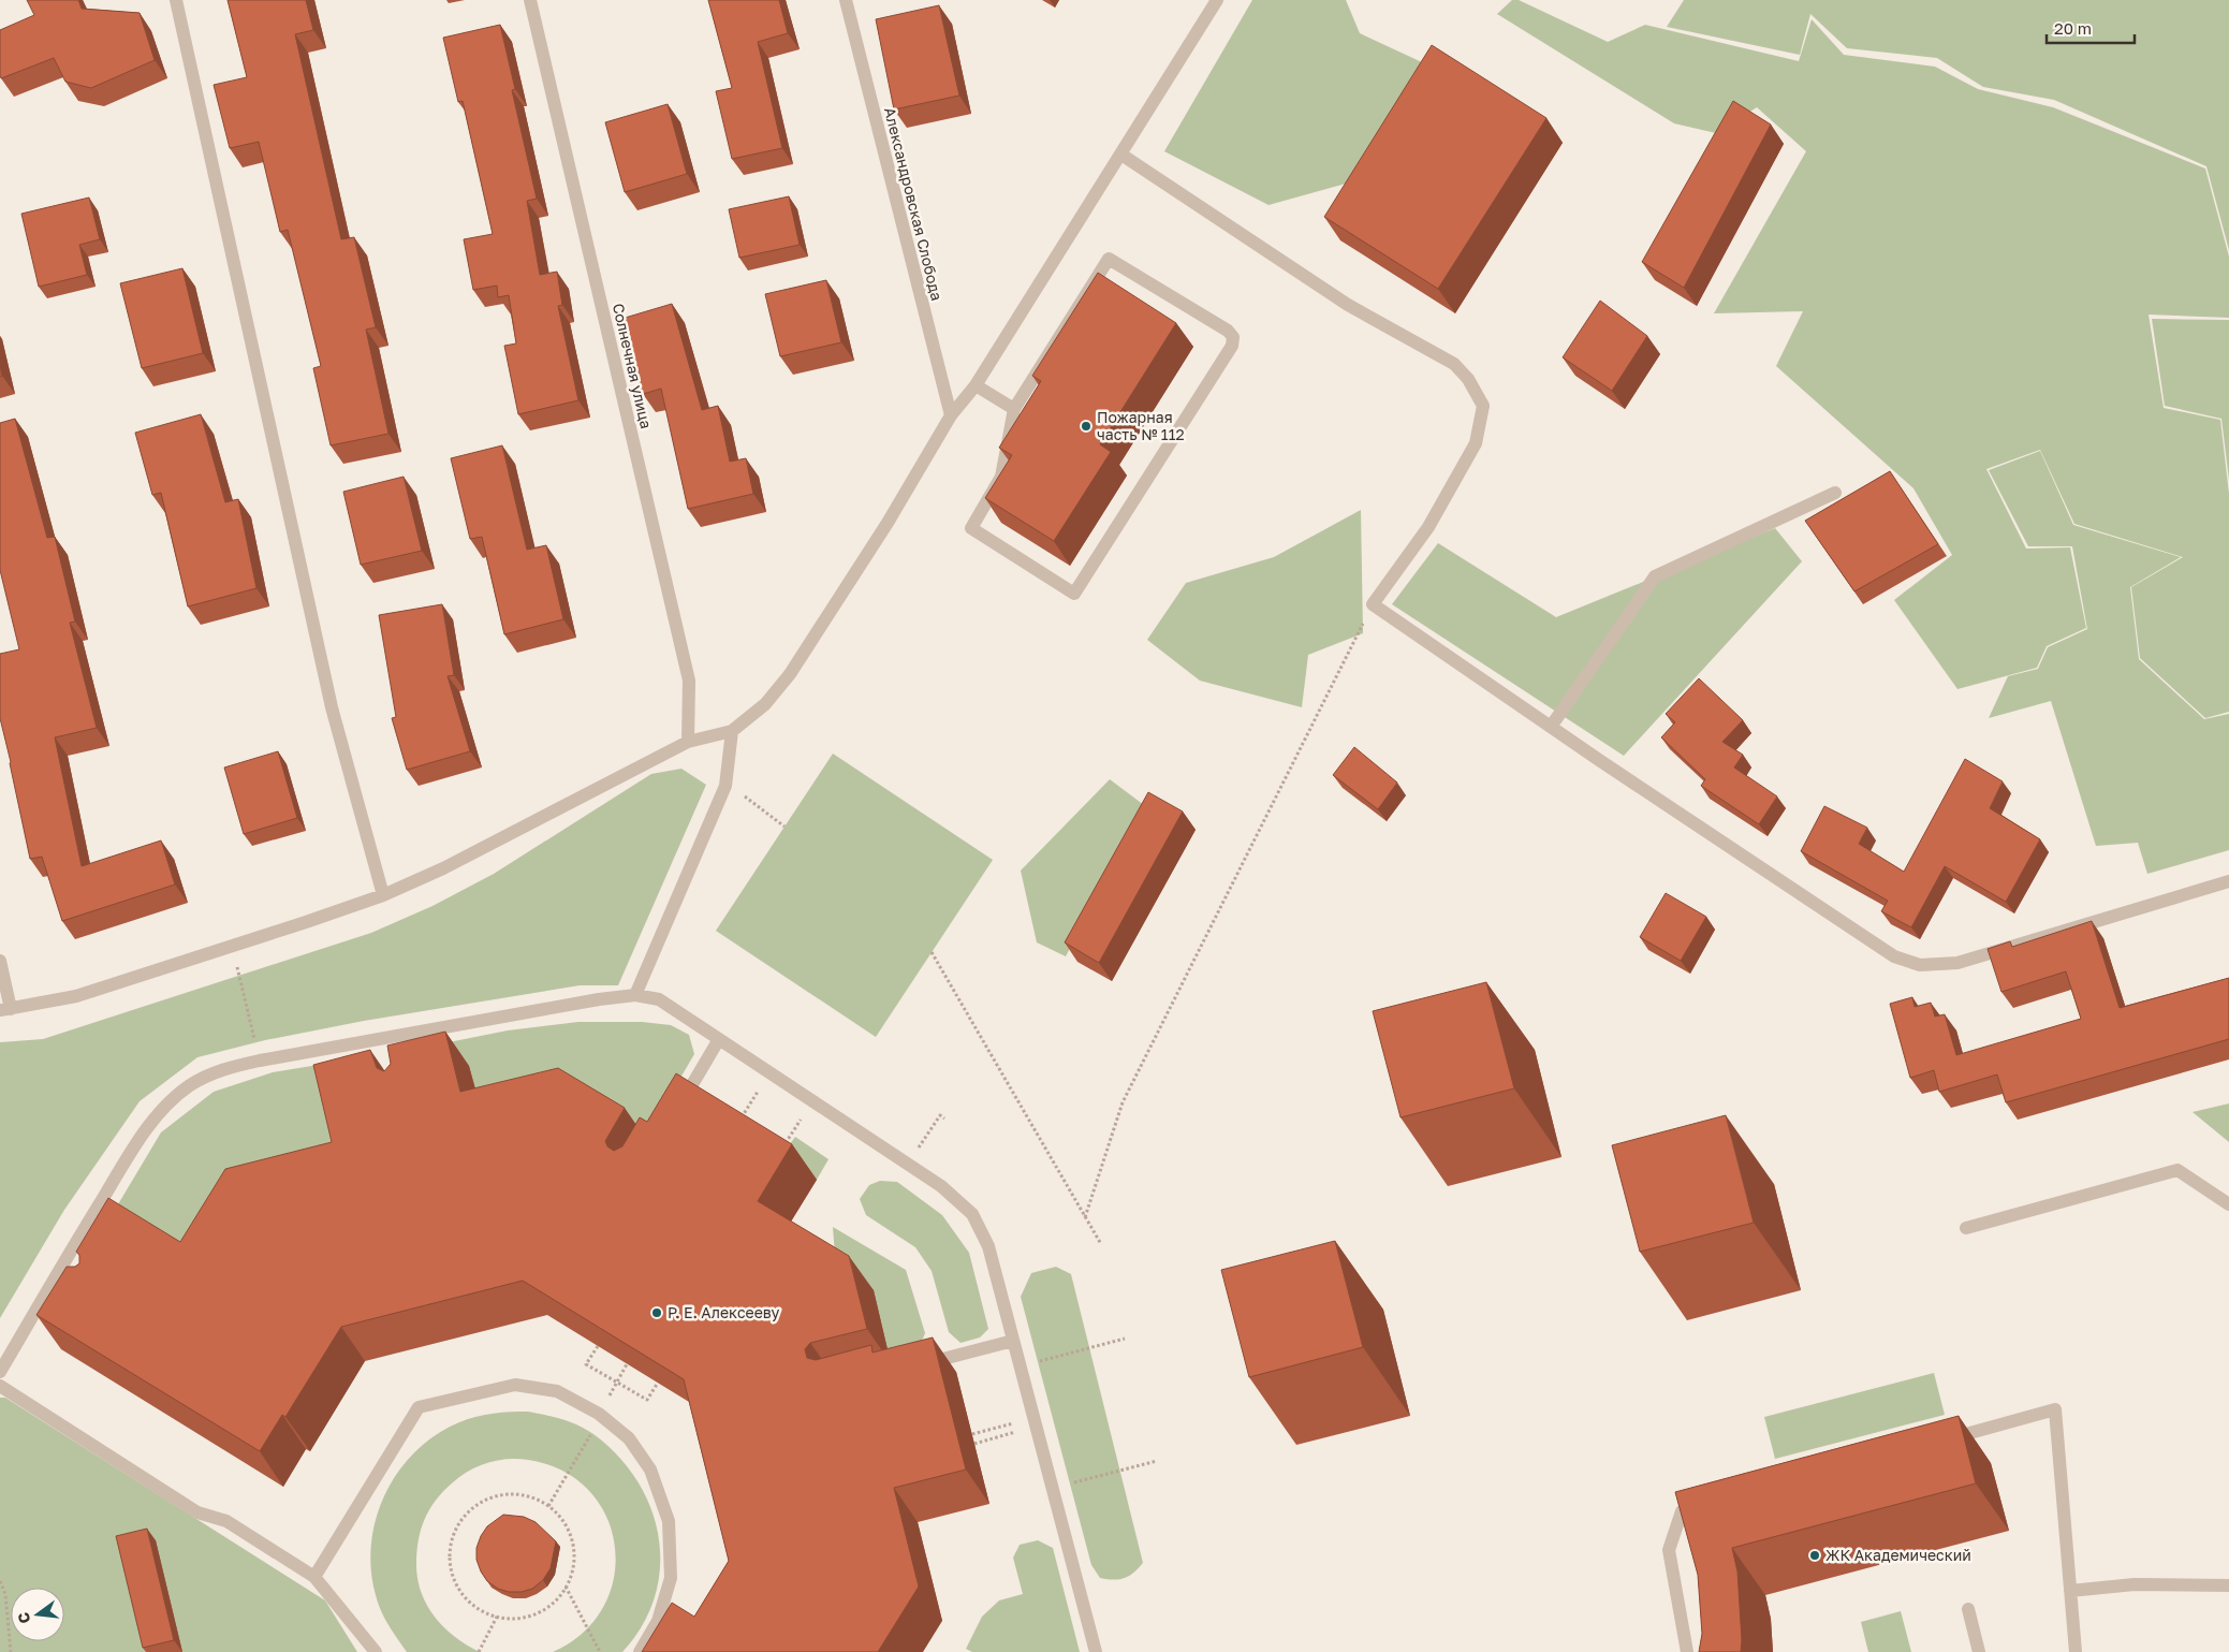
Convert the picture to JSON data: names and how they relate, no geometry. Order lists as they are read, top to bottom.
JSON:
{
  "streets": {
    "street": ["Александровская Слобода", "Солнечная улица"]
  },
  "places": ["Пожарная часть № 112", "Р. Е. Алексееву", "ЖК Академический"],
  "scale_bar": "20 m",
  "north": "left"
}
